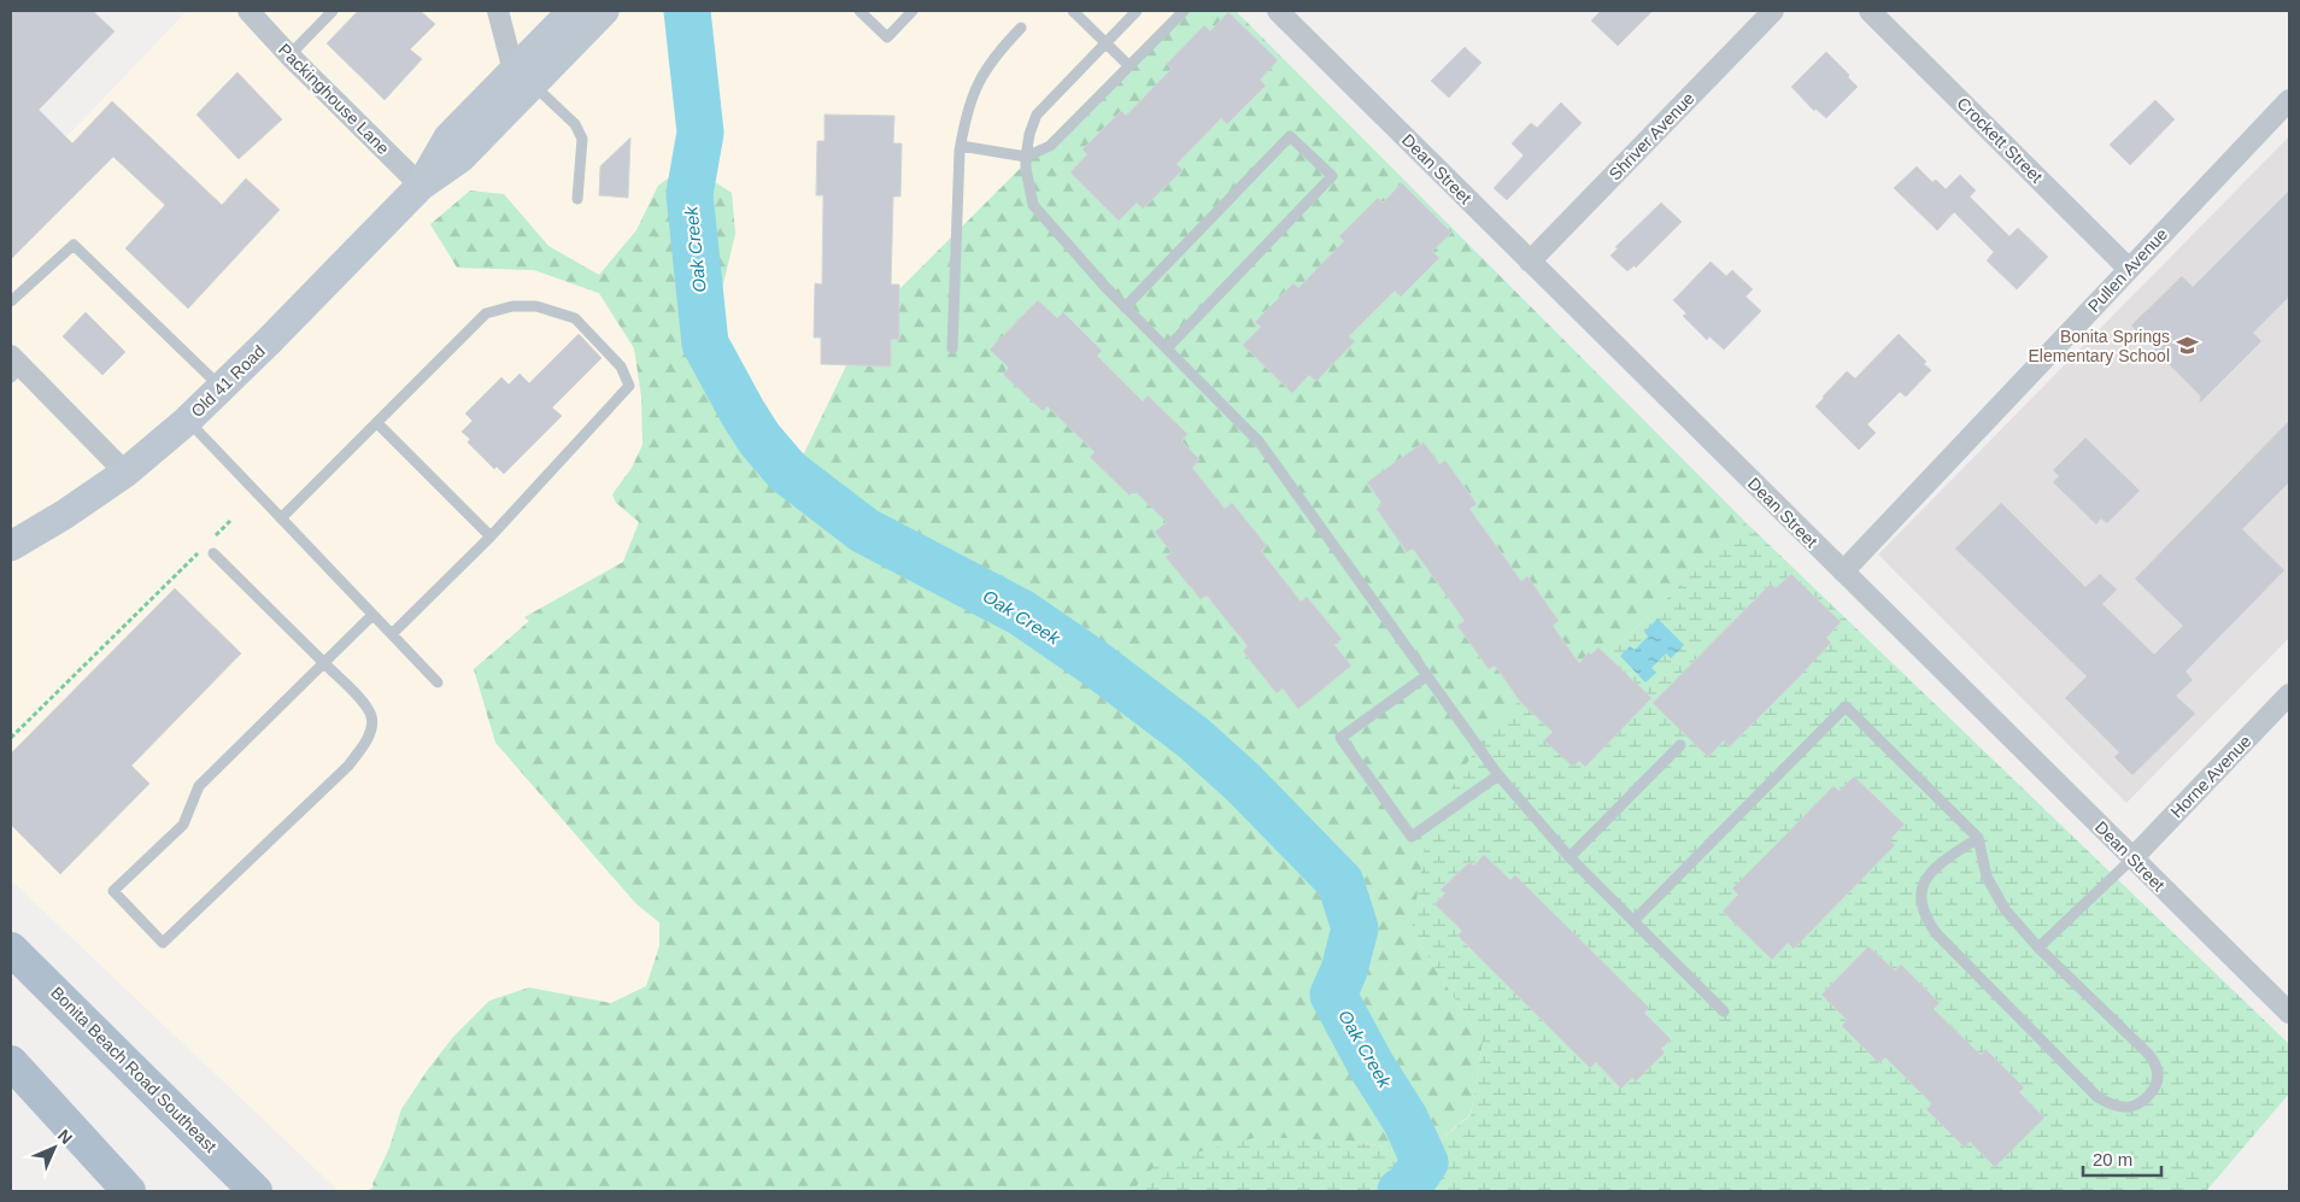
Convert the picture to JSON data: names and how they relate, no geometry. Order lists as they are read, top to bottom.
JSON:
{
  "streets": {
    "main road": ["Bonita Beach Road Southeast"],
    "street": [
      "Packinghouse Lane",
      "Shriver Avenue",
      "Crockett Street",
      "Dean Street",
      "Pullen Avenue",
      "Old 41 Road",
      "Horne Avenue"
    ]
  },
  "crossings": [
    ["Packinghouse Lane", "Old 41 Road"],
    ["Shriver Avenue", "Dean Street"],
    ["Crockett Street", "Pullen Avenue"],
    ["Dean Street", "Pullen Avenue"],
    ["Dean Street", "Horne Avenue"]
  ],
  "water": ["Oak Creek"],
  "places": {
    "school or university": ["Bonita Springs Elementary School"]
  },
  "scale_bar": "20 m",
  "north": "top right"
}
